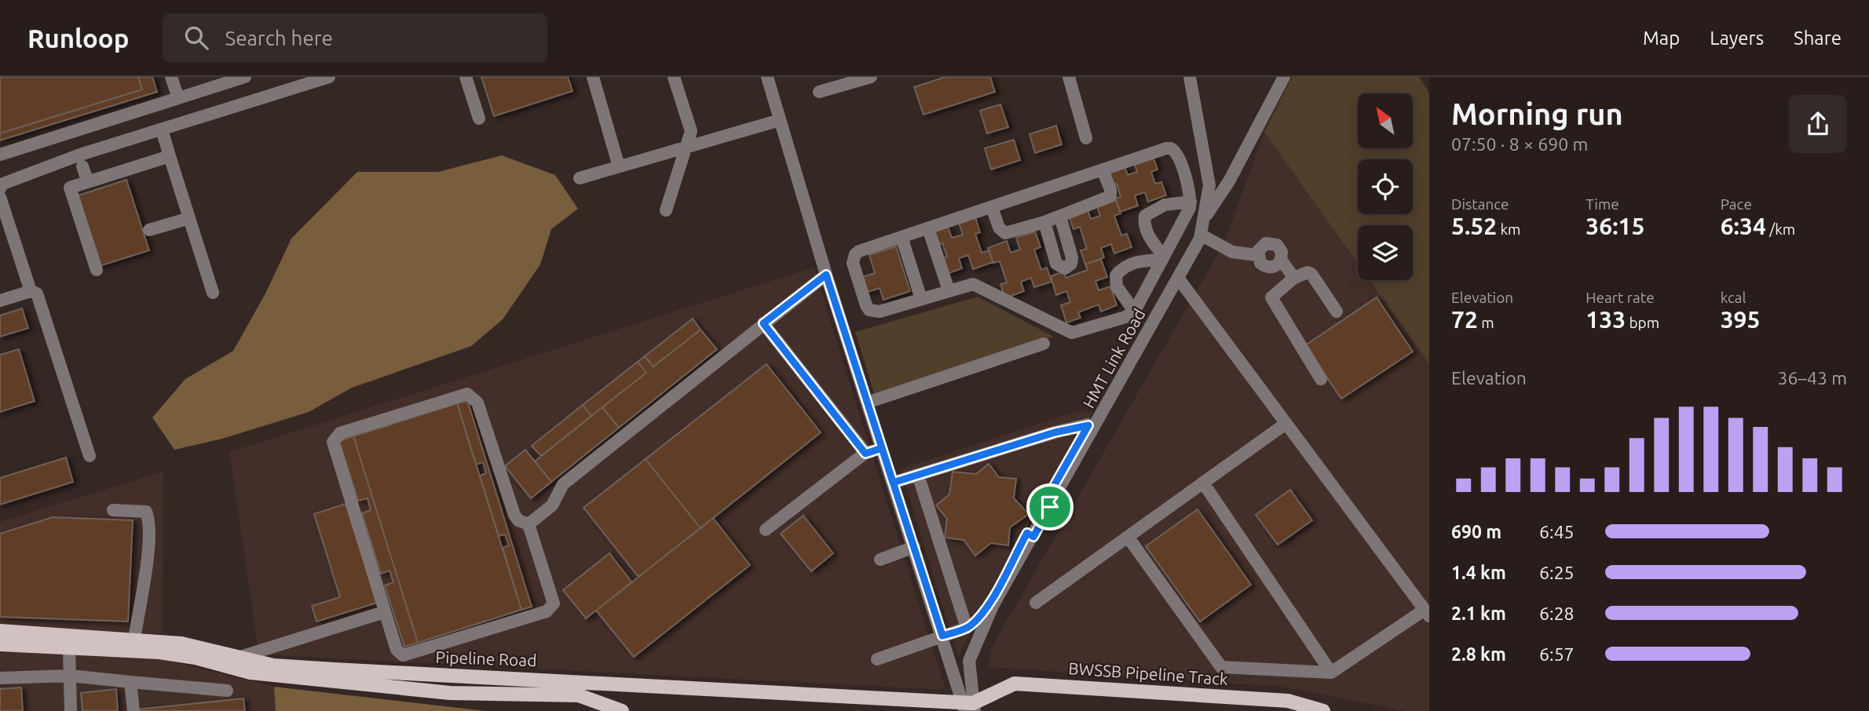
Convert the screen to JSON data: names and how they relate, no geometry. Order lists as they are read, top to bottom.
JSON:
{
  "streets": {
    "main road": ["Pipeline Road", "BWSSB Pipeline Track"],
    "street": ["HMT Link Road"]
  },
  "crossings": [
    ["HMT Link Road", "Pipeline Road"],
    ["HMT Link Road", "BWSSB Pipeline Track"],
    ["Pipeline Road", "BWSSB Pipeline Track"]
  ],
  "north": "top left",
  "page": {
    "header": "Runloop",
    "search": "Search here",
    "nav": ["Map", "Layers", "Share"],
    "heading": ["Morning run", "07:50 · 8 × 690 m"],
    "stats": [
      ["Distance", "5.52 km"],
      ["Time", "36:15"],
      ["Pace", "6:34 /km"],
      ["Elevation", "72 m"],
      ["Heart rate", "133 bpm"],
      ["kcal", "395"]
    ],
    "chart": ["Elevation", "36–43 m"],
    "list": [
      {
        "name": "690 m",
        "note": "6:45"
      },
      {
        "name": "1.4 km",
        "note": "6:25"
      },
      {
        "name": "2.1 km",
        "note": "6:28"
      },
      {
        "name": "2.8 km",
        "note": "6:57"
      }
    ]
  }
}
